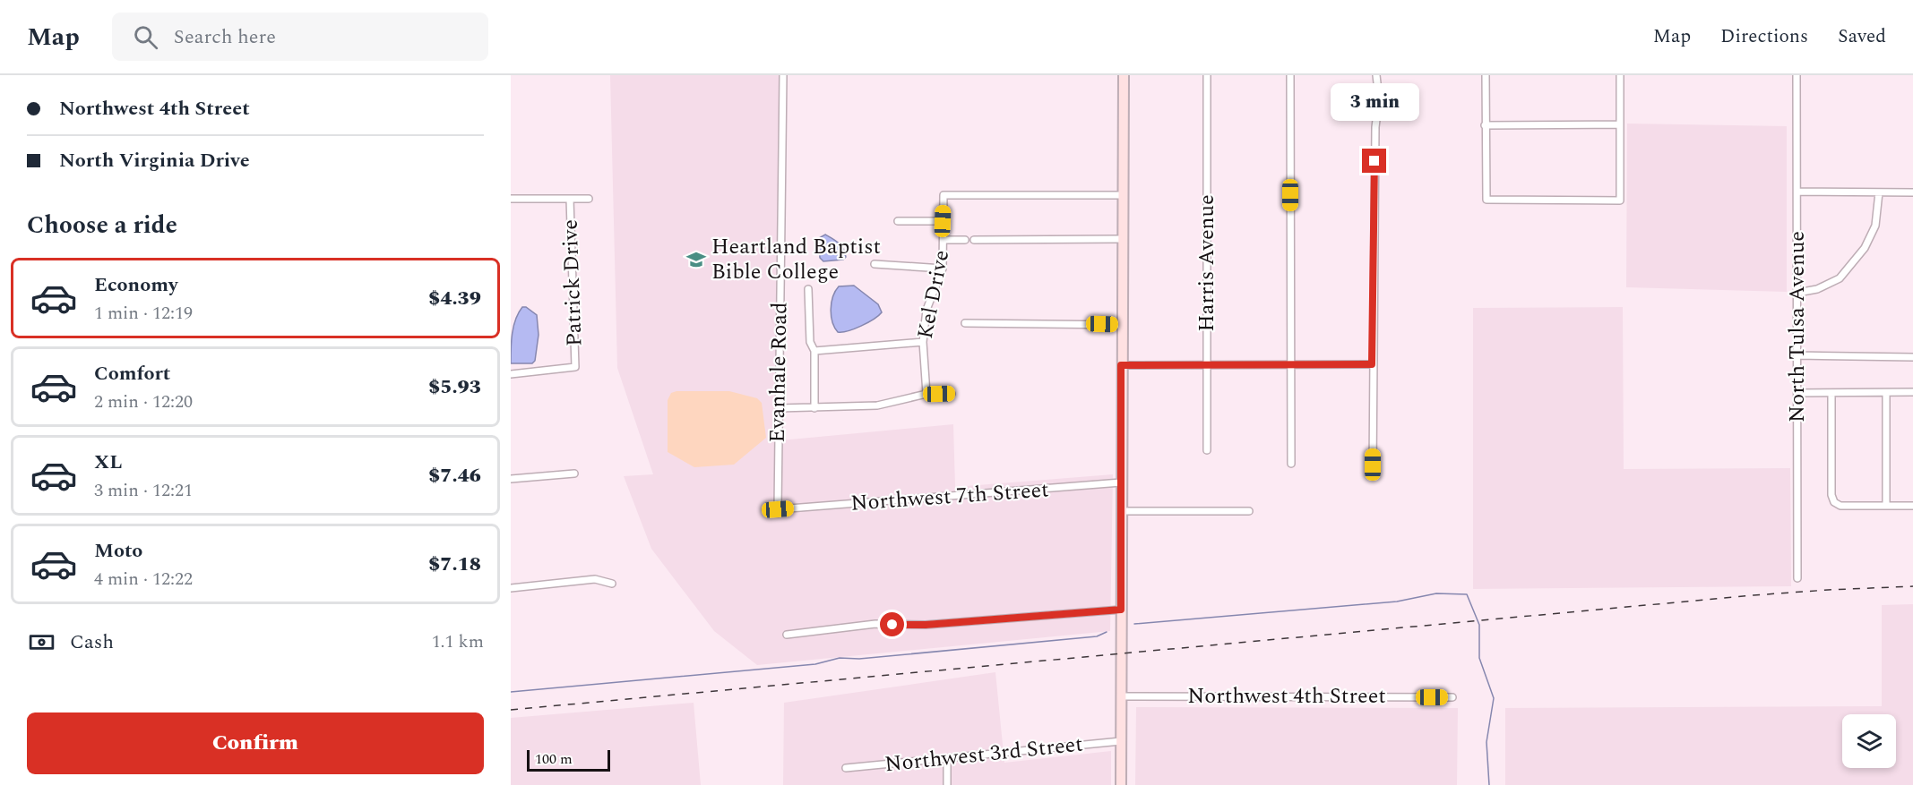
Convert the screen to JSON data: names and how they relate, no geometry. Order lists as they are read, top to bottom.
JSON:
{
  "streets": {
    "street": [
      "Harris Avenue",
      "Patrick Drive",
      "Kel Drive",
      "North Tulsa Avenue",
      "Evanhale Road",
      "Northwest 7th Street",
      "Northwest 4th Street",
      "Northwest 3rd Street"
    ]
  },
  "crossings": [
    ["Evanhale Road", "Northwest 7th Street"]
  ],
  "places": {
    "school or university": ["Heartland Baptist Bible College"]
  },
  "scale_bar": "100 m",
  "page": {
    "header": "Map",
    "search": "Search here",
    "nav": ["Map", "Directions", "Saved"],
    "banner": ["Northwest 4th Street", "North Virginia Drive"],
    "bubble": "3 min",
    "heading": "Choose a ride",
    "list": [
      {
        "name": "Economy",
        "note": "1 min · 12:19",
        "value": "$4.39"
      },
      {
        "name": "Comfort",
        "note": "2 min · 12:20",
        "value": "$5.93"
      },
      {
        "name": "XL",
        "note": "3 min · 12:21",
        "value": "$7.46"
      },
      {
        "name": "Moto",
        "note": "4 min · 12:22",
        "value": "$7.18"
      }
    ],
    "pay": ["Cash", "1.1 km"],
    "buttons": "Confirm",
    "scale": "100 m"
  }
}
